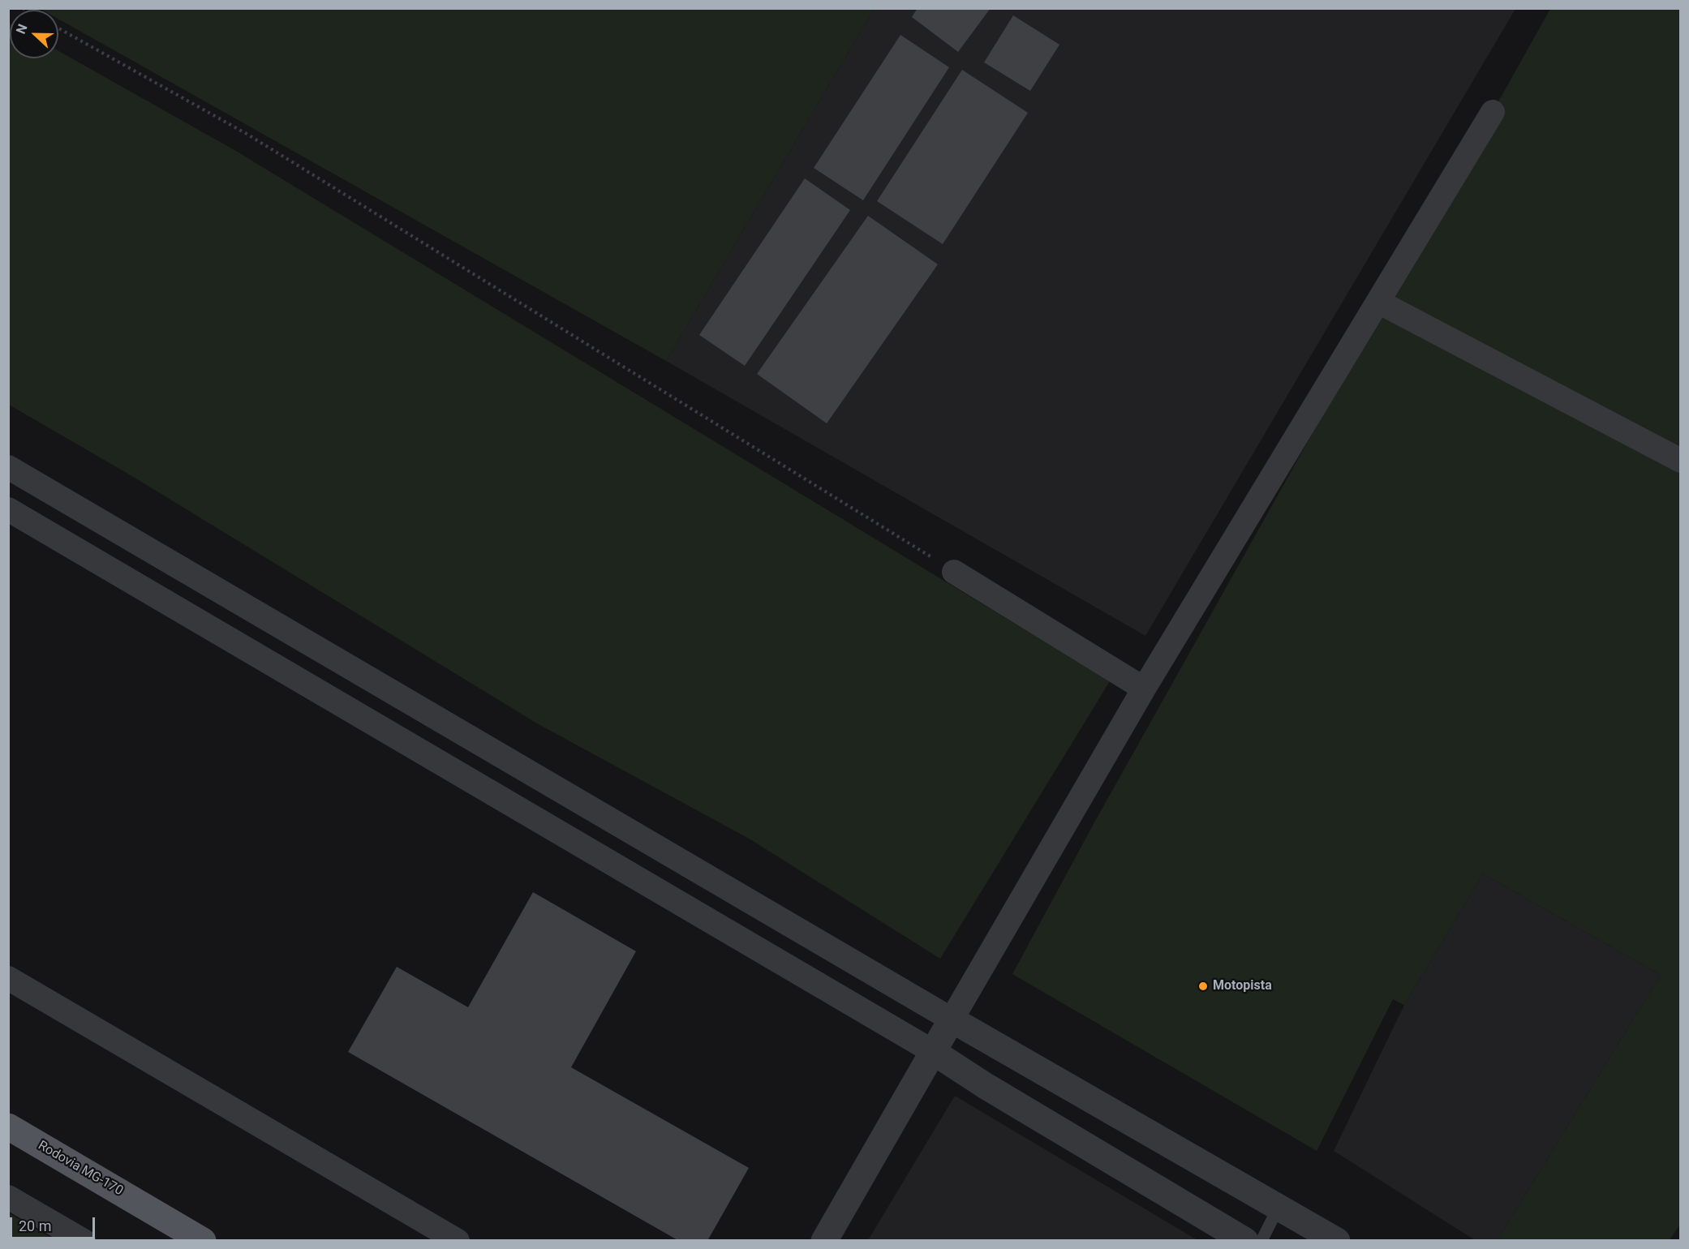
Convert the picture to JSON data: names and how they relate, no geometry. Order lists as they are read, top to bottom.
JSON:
{
  "streets": {
    "main road": ["Rodovia MG-170"]
  },
  "places": ["Motopista"],
  "scale_bar": "20 m",
  "north": "left"
}
